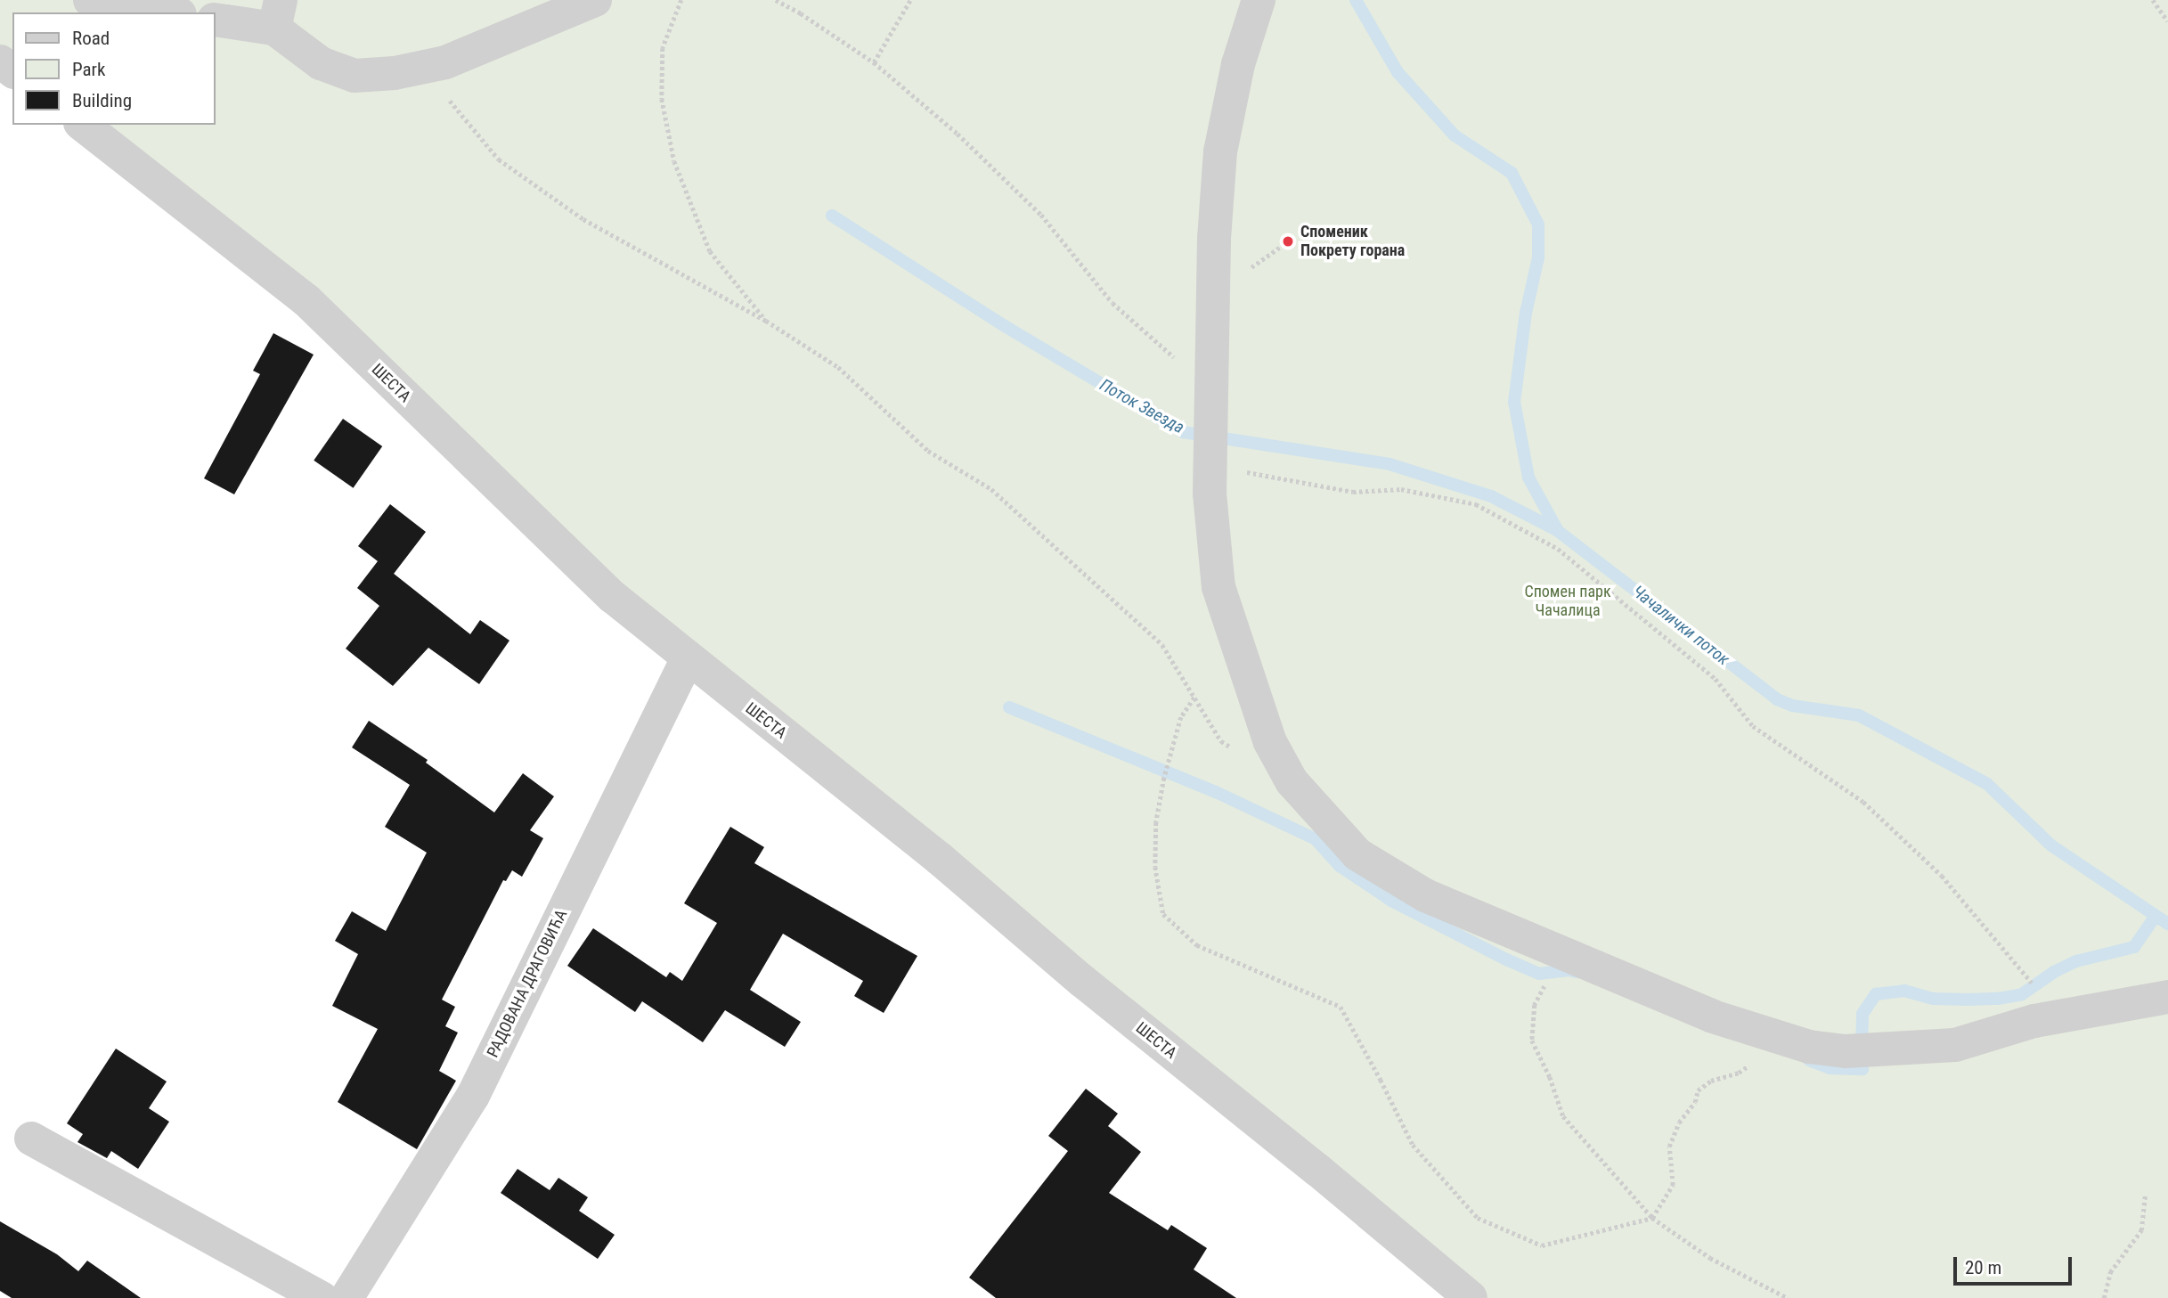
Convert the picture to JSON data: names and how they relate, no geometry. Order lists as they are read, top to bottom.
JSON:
{
  "streets": {
    "street": ["ШЕСТА", "РАДОВАНА ДРАГОВИЋА"]
  },
  "crossings": [
    ["ШЕСТА", "РАДОВАНА ДРАГОВИЋА"]
  ],
  "water": ["Поток Звезда", "Чачалички поток"],
  "parks": ["Спомен парк Чачалица"],
  "places": ["Споменик Покрету горана"],
  "legend": ["Road", "Park", "Building"],
  "scale_bar": "20 m"
}
